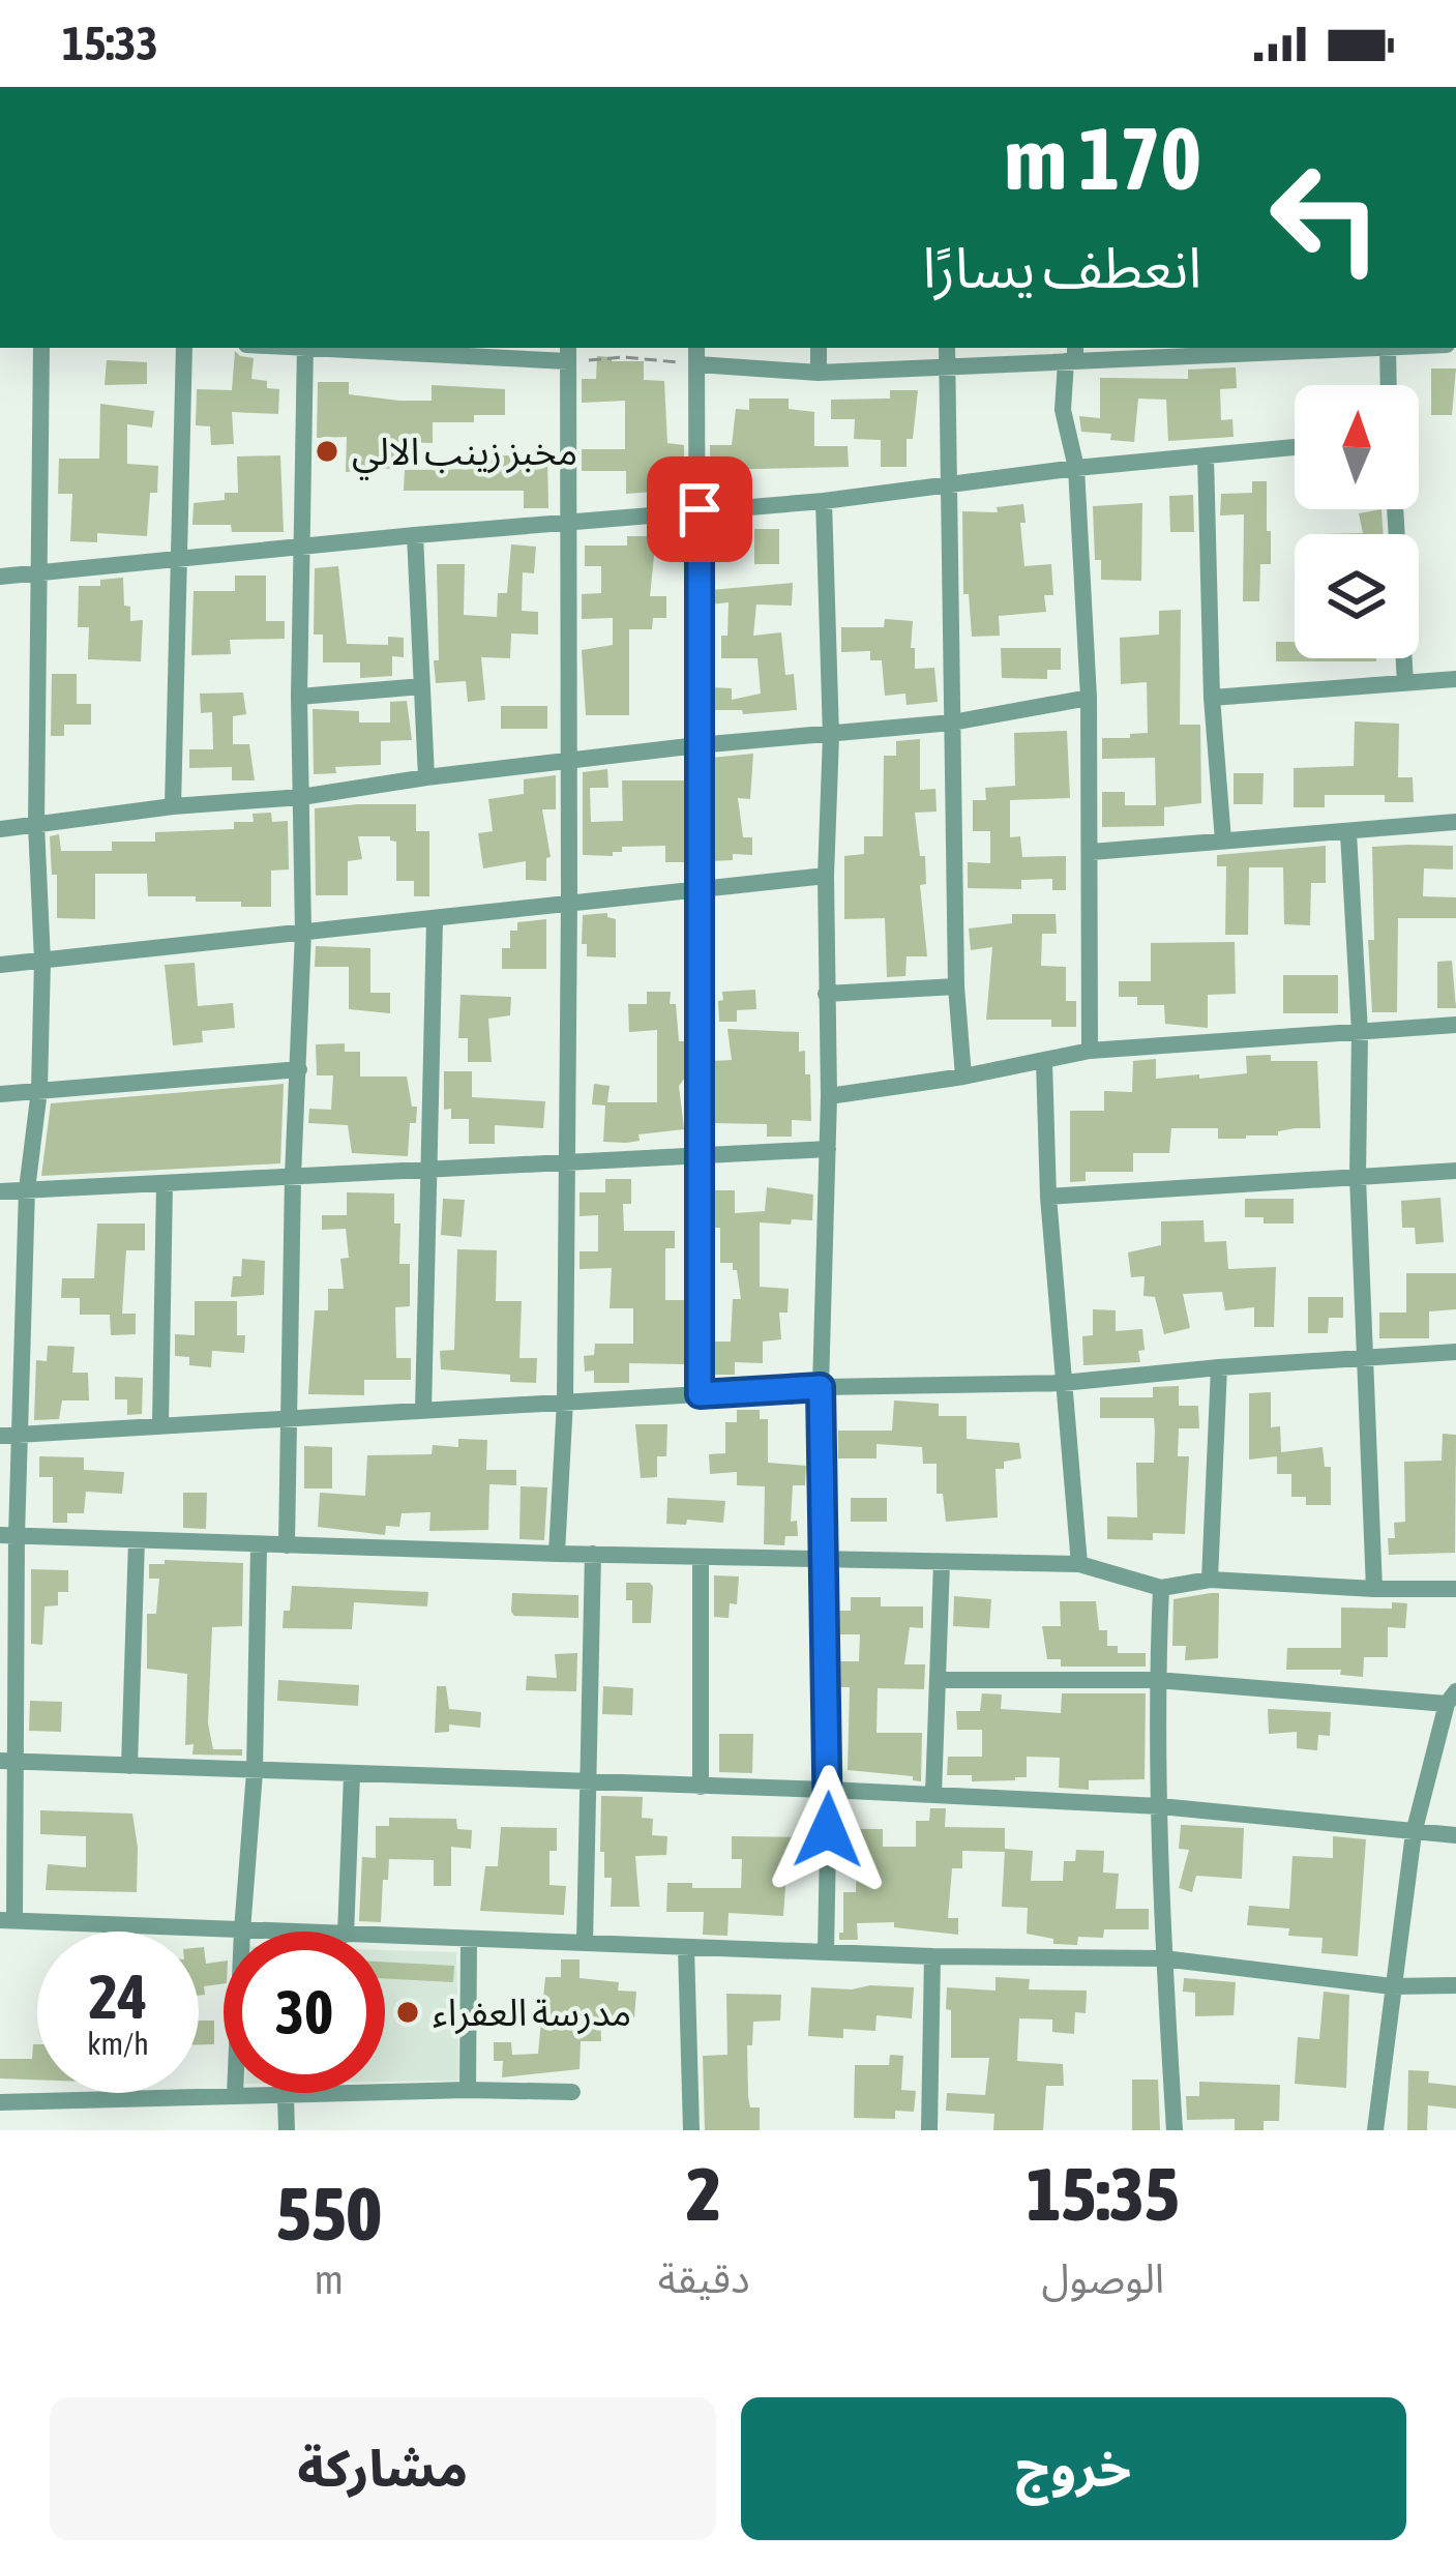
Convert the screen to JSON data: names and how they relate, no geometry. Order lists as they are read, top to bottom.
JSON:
{
  "places": ["مخبز زينب الالي", "مدرسة العفراء"],
  "north": "top",
  "page": {
    "status": "15:33",
    "turn": ["170 m", "انعطف يسارًا"],
    "speed": "24 km/h",
    "limit": "30",
    "eta": [
      "15:35",
      "الوصول",
      "2",
      "دقيقة",
      "550",
      "m"
    ],
    "buttons": ["خروج", "مشاركة"]
  }
}
